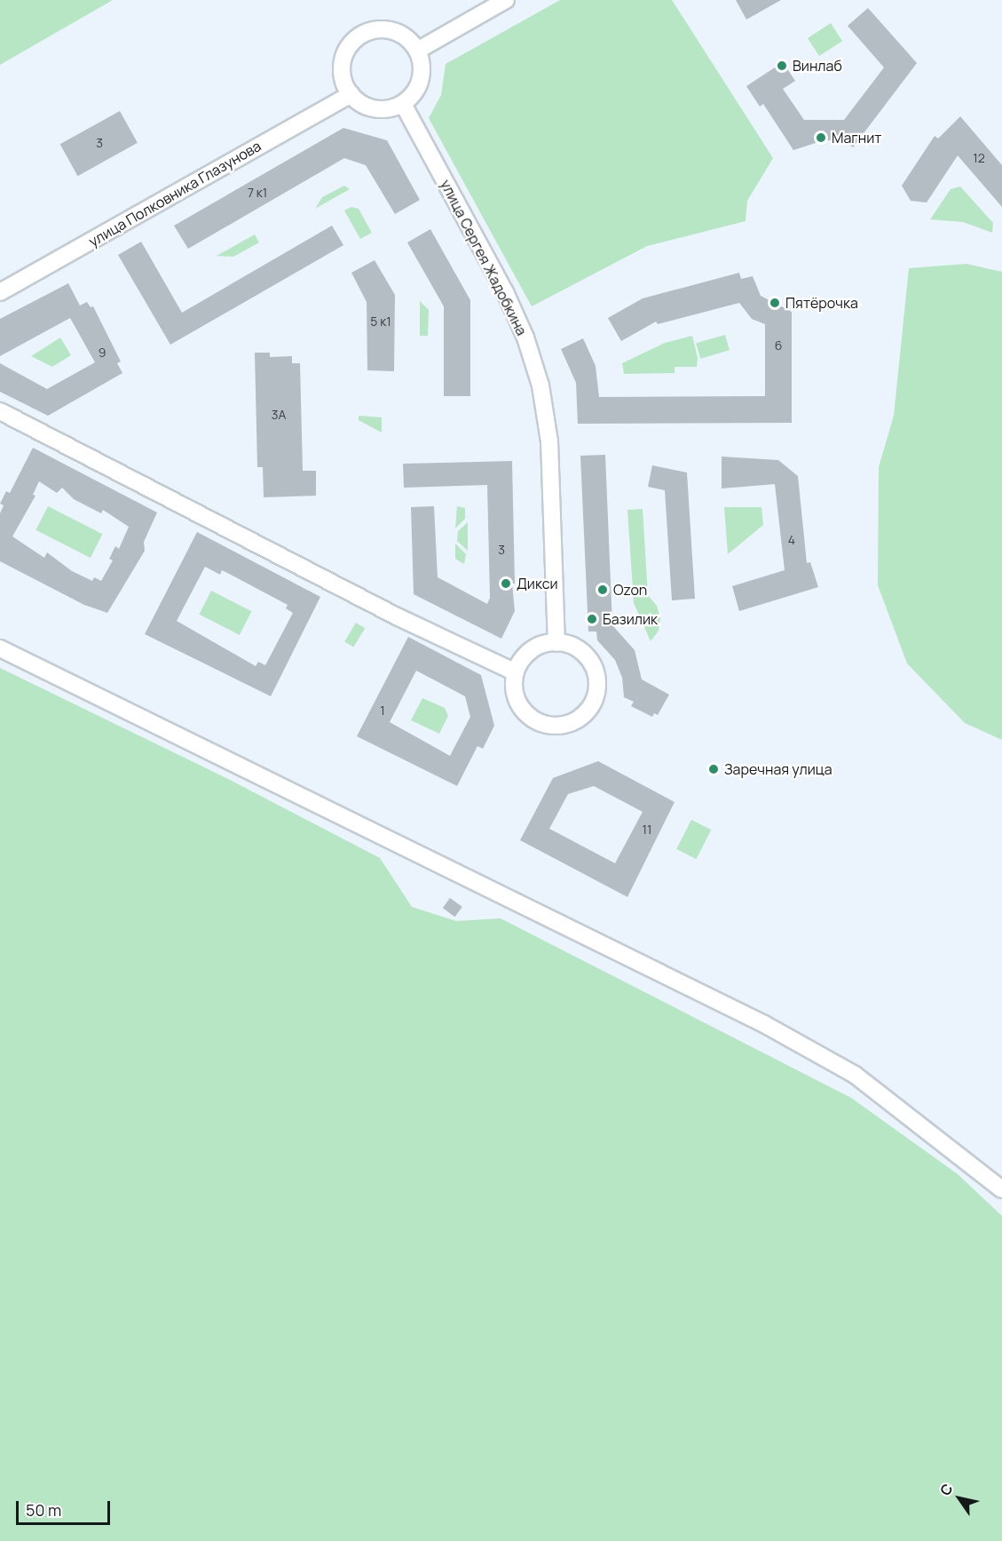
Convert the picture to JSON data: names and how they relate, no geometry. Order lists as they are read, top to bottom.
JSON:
{
  "streets": {
    "street": ["улица Полковника Глазунова", "улица Сергея Жадобкина"]
  },
  "crossings": [
    ["улица Полковника Глазунова", "улица Сергея Жадобкина"]
  ],
  "places": [
    "Винлаб",
    "Магнит",
    "Пятёрочка",
    "Дикси",
    "Ozon",
    "Базилик",
    "Заречная улица"
  ],
  "house_numbers": [
    "3",
    "12",
    "7 к1",
    "5 к1",
    "6",
    "9",
    "3А",
    "4",
    "3",
    "1",
    "11"
  ],
  "scale_bar": "50 m",
  "north": "top left"
}
